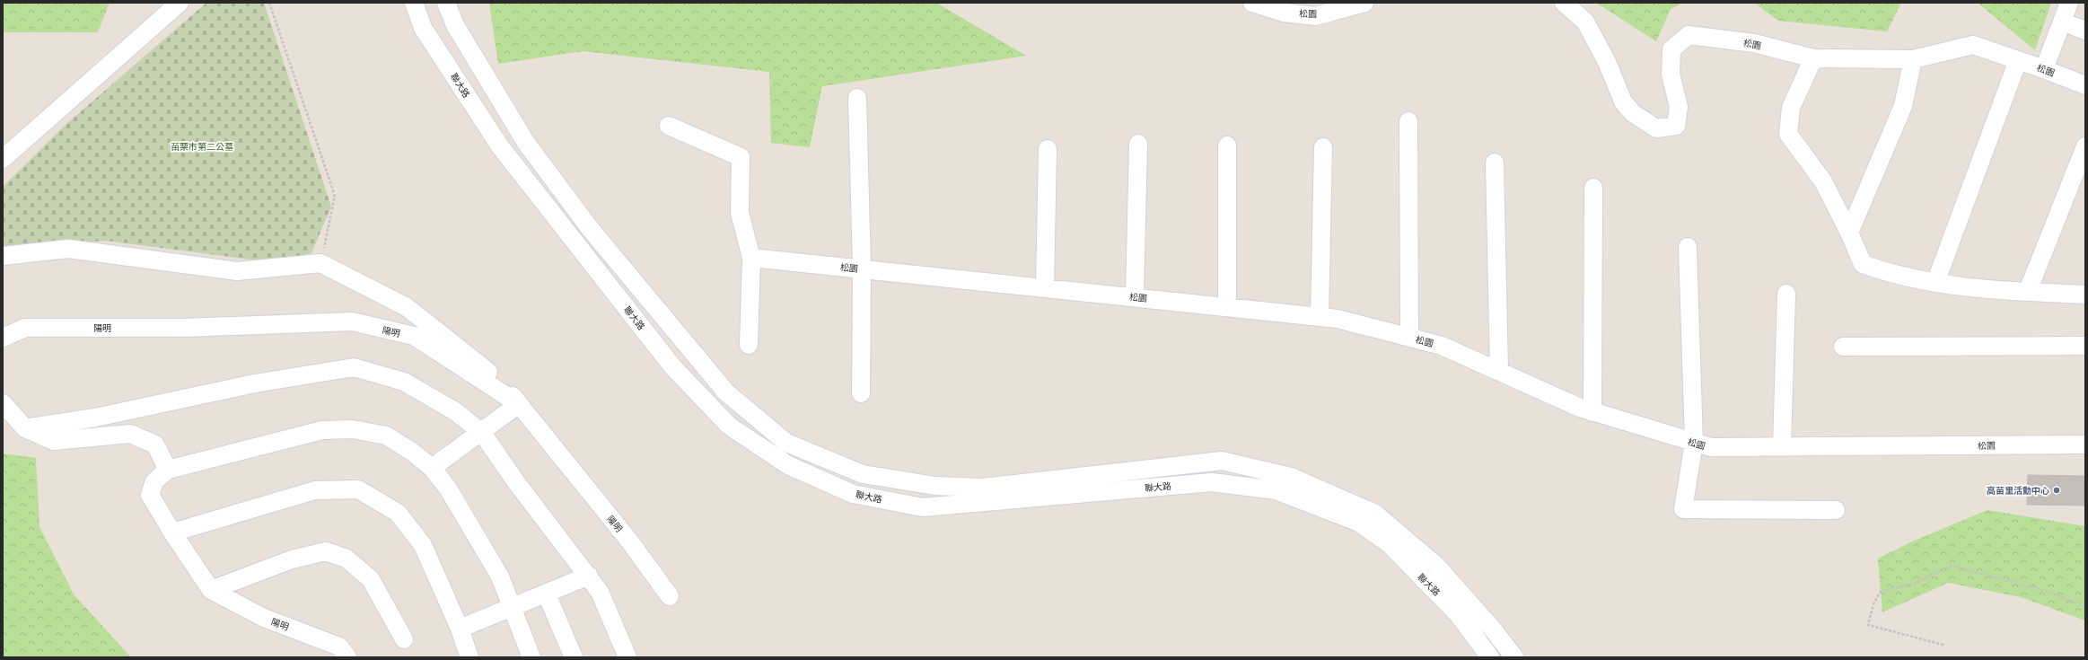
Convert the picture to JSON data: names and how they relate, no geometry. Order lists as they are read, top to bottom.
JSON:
{
  "streets": {
    "street": ["松園", "聯大路", "陽明"]
  },
  "parks": ["苗栗市第二公墓"],
  "places": ["高苗里活動中心"]
}
